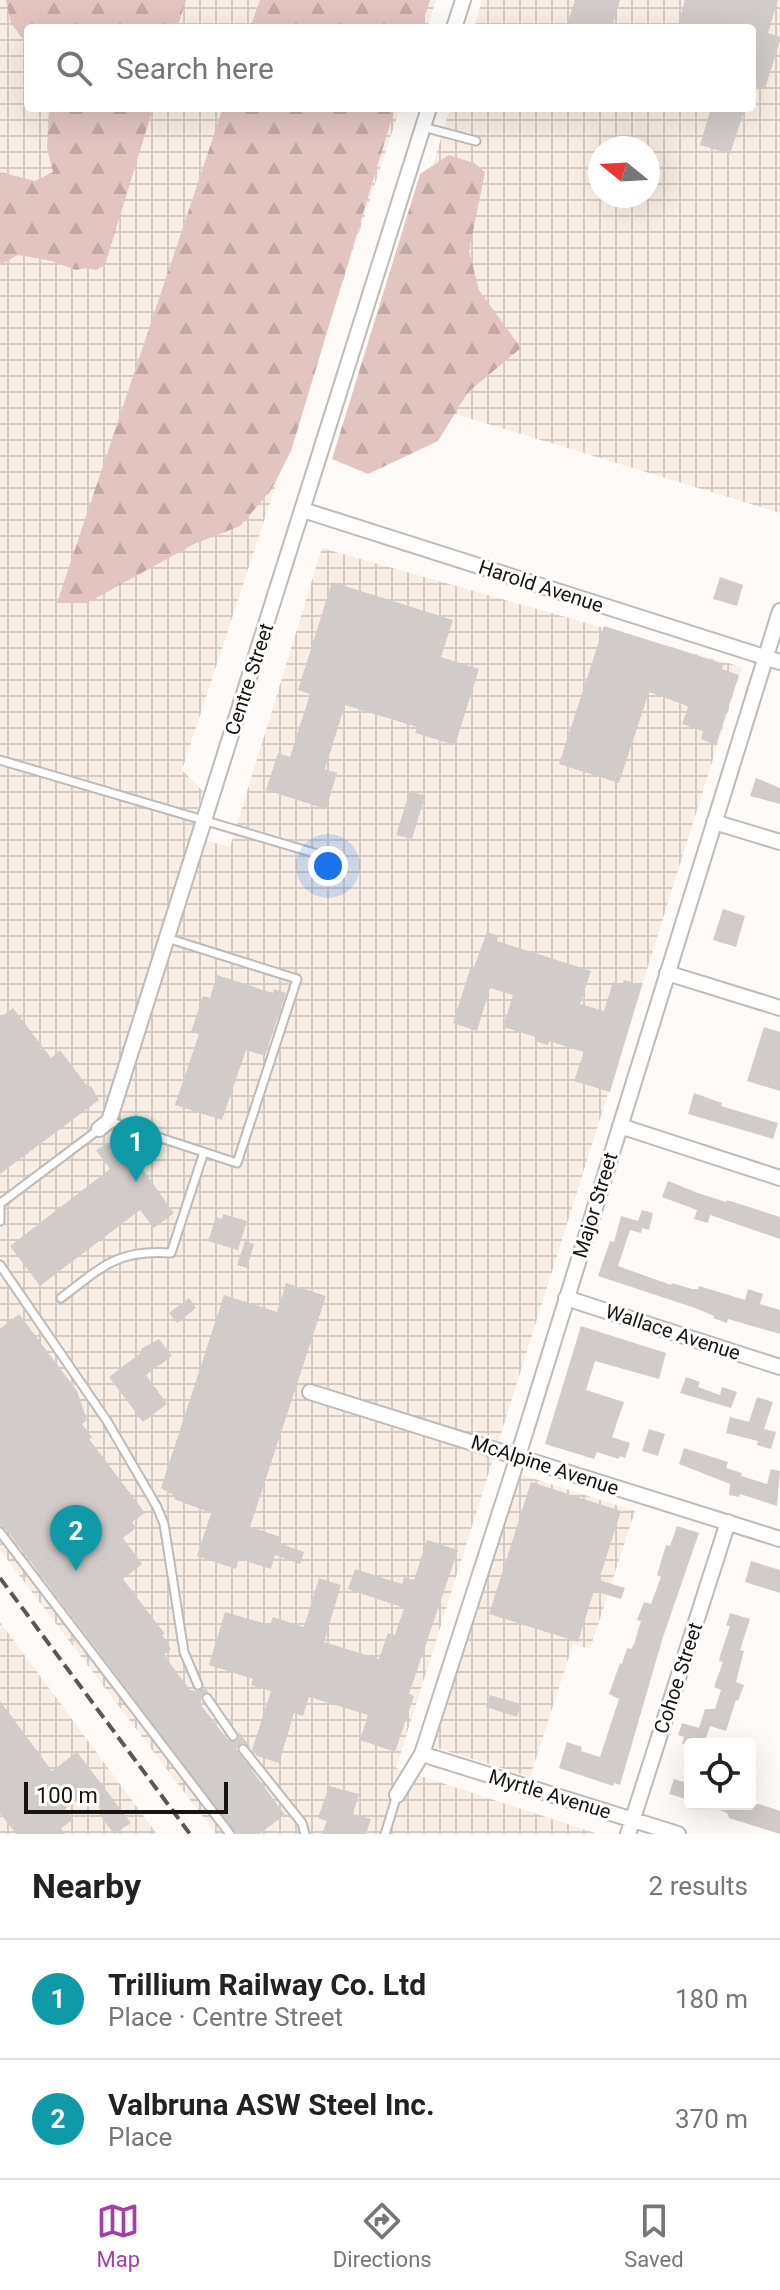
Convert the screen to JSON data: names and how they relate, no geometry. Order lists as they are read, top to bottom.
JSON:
{
  "streets": {
    "street": [
      "Harold Avenue",
      "Centre Street",
      "Major Street",
      "Wallace Avenue",
      "McAlpine Avenue",
      "Cohoe Street",
      "Myrtle Avenue"
    ]
  },
  "crossings": [
    ["Harold Avenue", "Centre Street"],
    ["Harold Avenue", "Major Street"],
    ["Major Street", "Wallace Avenue"],
    ["Major Street", "McAlpine Avenue"],
    ["Major Street", "Myrtle Avenue"],
    ["McAlpine Avenue", "Cohoe Street"],
    ["Cohoe Street", "Myrtle Avenue"]
  ],
  "scale_bar": "100 m",
  "north": "left",
  "page": {
    "search": "Search here",
    "pins": ["1", "2"],
    "scale": "100 m",
    "heading": ["Nearby", "2 results"],
    "list": [
      {
        "mark": "1",
        "name": "Trillium Railway Co. Ltd",
        "note": "Place · Centre Street",
        "value": "180 m"
      },
      {
        "mark": "2",
        "name": "Valbruna ASW Steel Inc.",
        "note": "Place",
        "value": "370 m"
      }
    ],
    "nav": ["Map", "Directions", "Saved"]
  }
}
